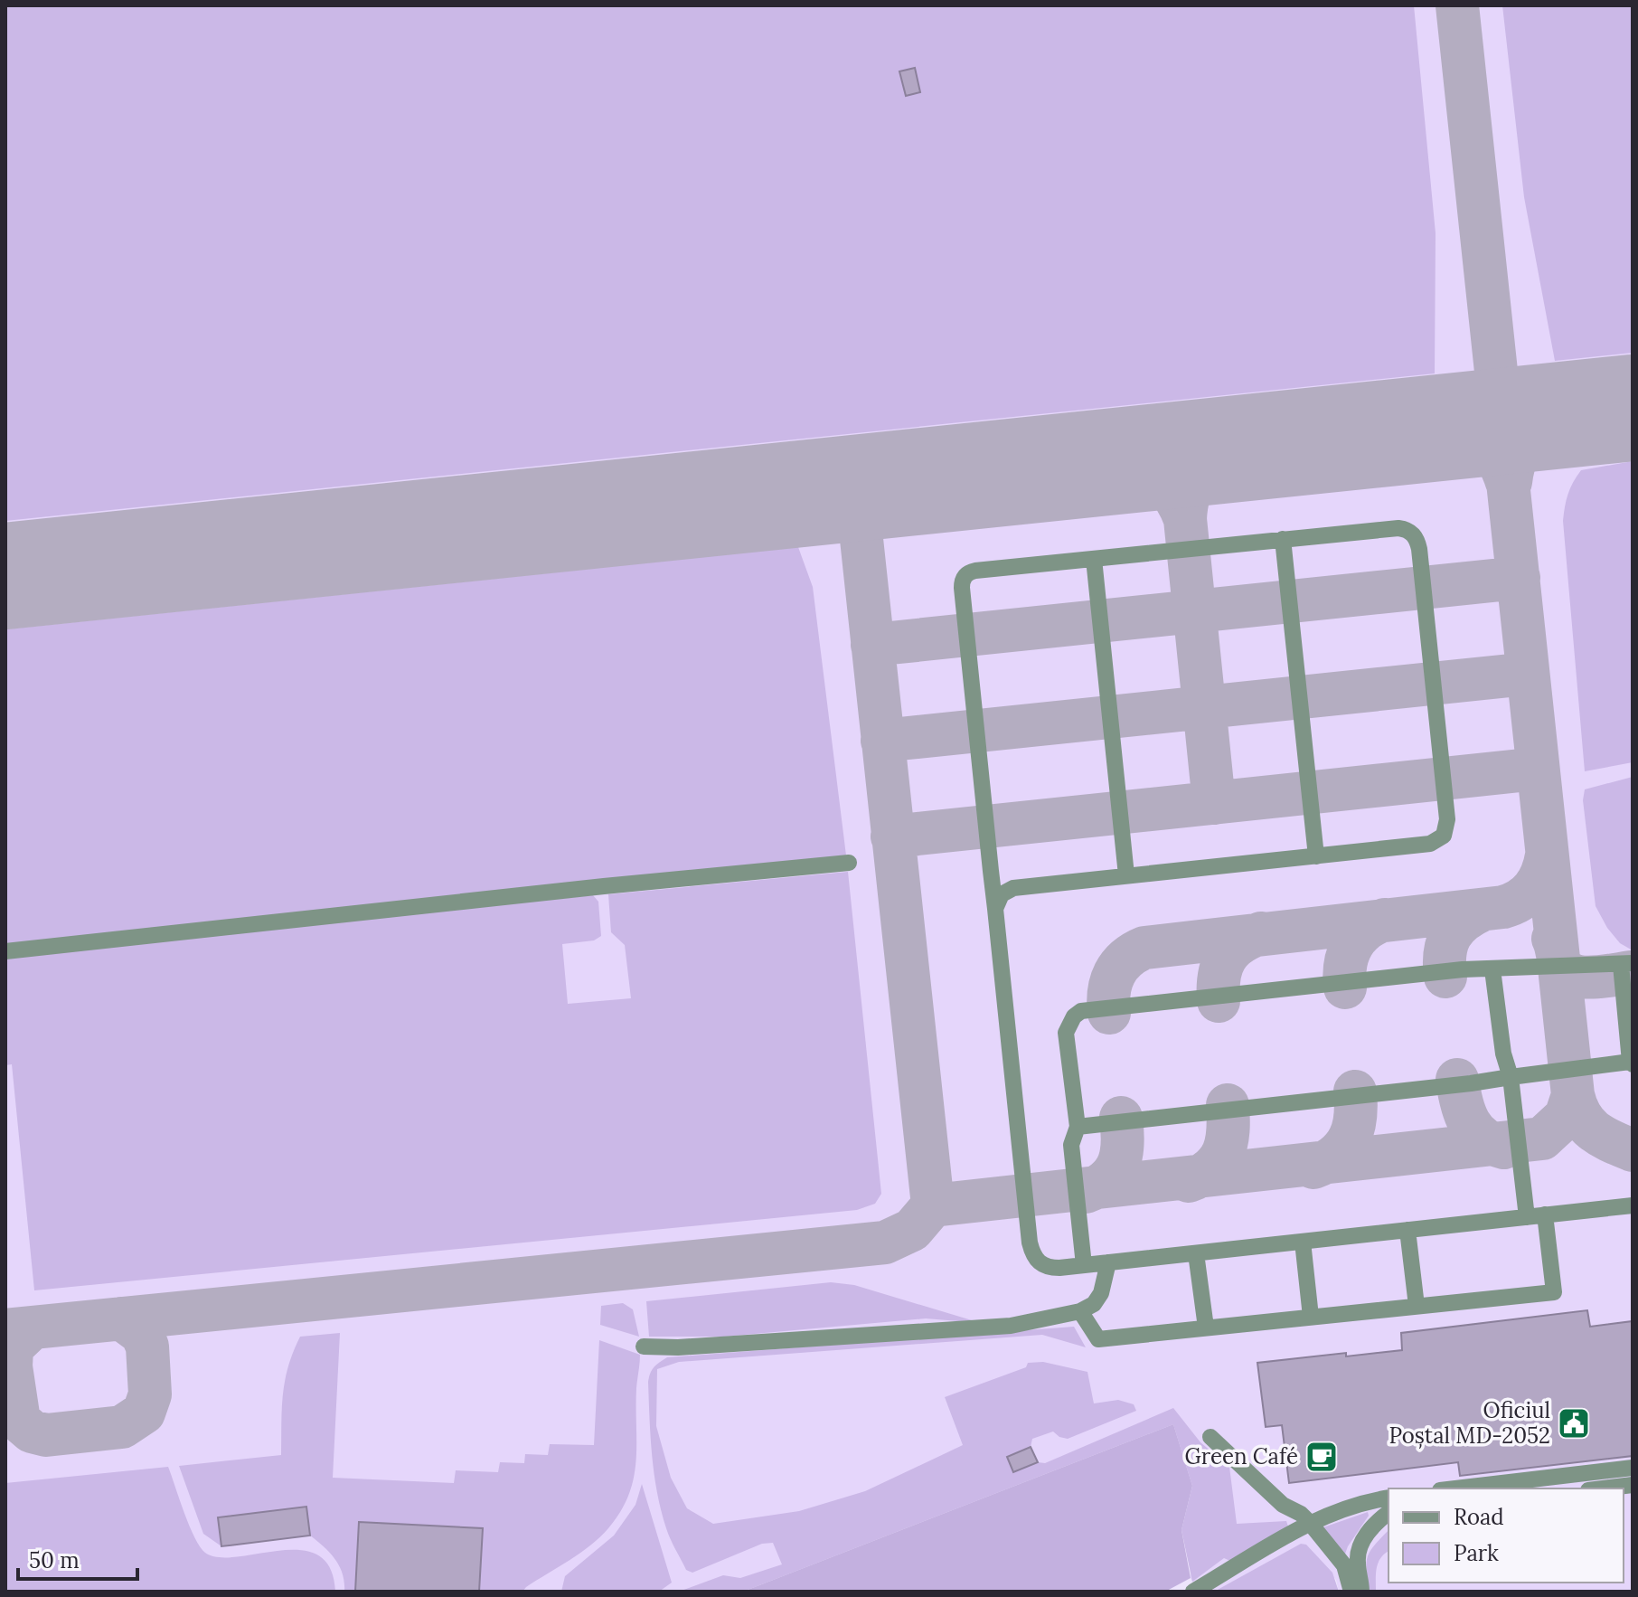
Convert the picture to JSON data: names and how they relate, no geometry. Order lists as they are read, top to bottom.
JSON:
{
  "places": {
    "public building": ["Oficiul Poștal MD-2052"],
    "cafe": ["Green Café"]
  },
  "legend": ["Road", "Park"],
  "scale_bar": "50 m"
}
